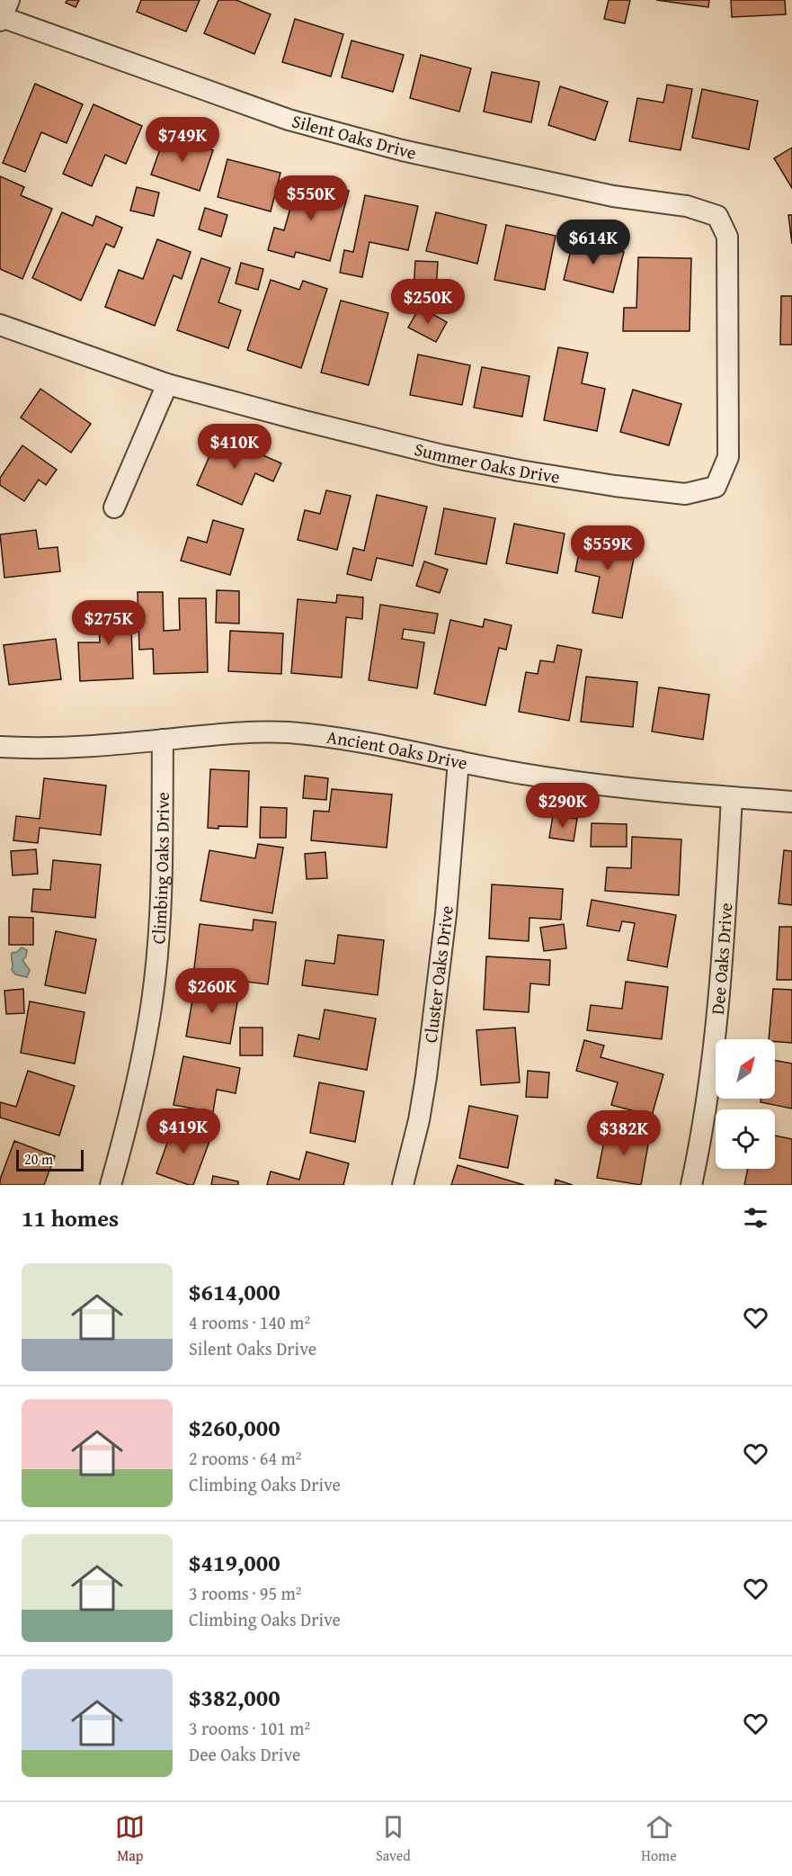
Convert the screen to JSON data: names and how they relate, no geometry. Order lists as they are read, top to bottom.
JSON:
{
  "streets": {
    "street": [
      "Silent Oaks Drive",
      "Summer Oaks Drive",
      "Ancient Oaks Drive",
      "Climbing Oaks Drive",
      "Dee Oaks Drive",
      "Cluster Oaks Drive"
    ]
  },
  "crossings": [
    ["Silent Oaks Drive", "Summer Oaks Drive"],
    ["Ancient Oaks Drive", "Climbing Oaks Drive"],
    ["Ancient Oaks Drive", "Dee Oaks Drive"],
    ["Ancient Oaks Drive", "Cluster Oaks Drive"]
  ],
  "scale_bar": "20 m",
  "north": "top right",
  "page": {
    "price": [
      "$749K",
      "$550K",
      "$614K",
      "$250K",
      "$410K",
      "$559K",
      "$275K",
      "$290K",
      "$260K",
      "$419K",
      "$382K"
    ],
    "scale": "20 m",
    "heading": "11 homes",
    "list": [
      {
        "name": "$614,000",
        "note": "4 rooms · 140 m² · Silent Oaks Drive"
      },
      {
        "name": "$260,000",
        "note": "2 rooms · 64 m² · Climbing Oaks Drive"
      },
      {
        "name": "$419,000",
        "note": "3 rooms · 95 m² · Climbing Oaks Drive"
      },
      {
        "name": "$382,000",
        "note": "3 rooms · 101 m² · Dee Oaks Drive"
      }
    ],
    "tabs": ["Map", "Saved", "Home"]
  }
}
